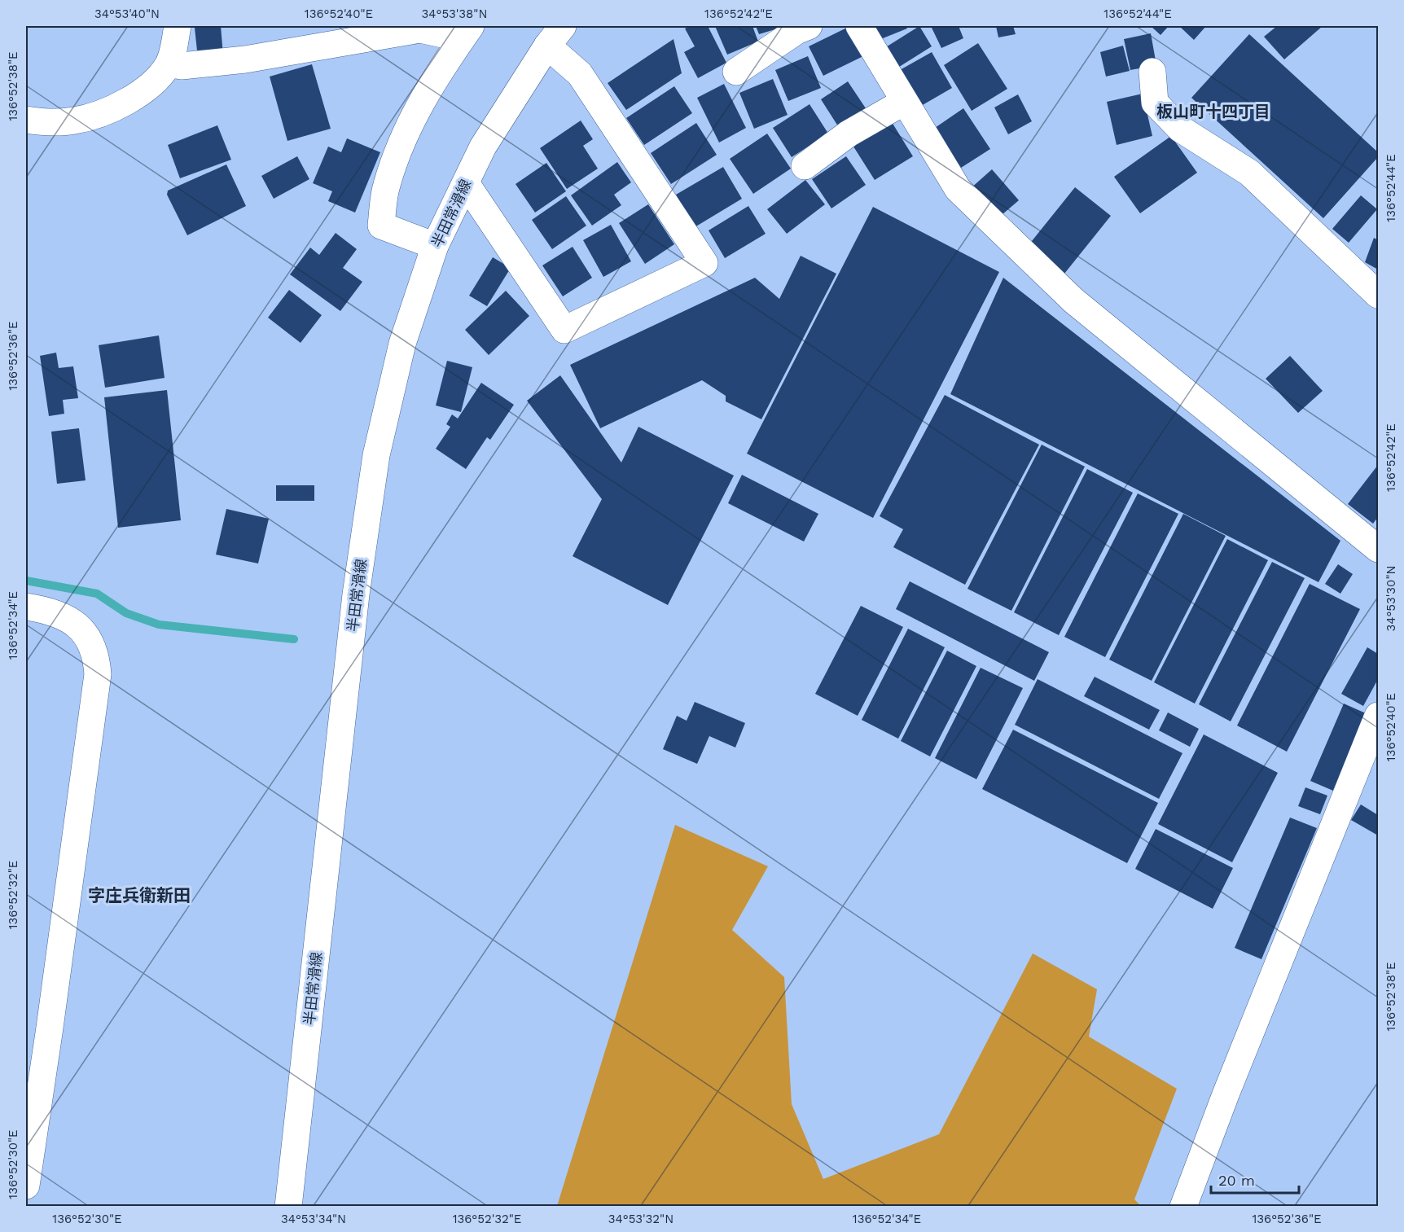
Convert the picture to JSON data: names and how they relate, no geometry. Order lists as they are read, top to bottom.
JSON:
{
  "streets": {
    "street": ["半田常滑線"]
  },
  "districts": ["板山町十四丁目", "字庄兵衛新田"],
  "scale_bar": "20 m",
  "coordinates": [
    "34°53'40\"N",
    "136°52'40\"E",
    "34°53'38\"N",
    "136°52'42\"E",
    "136°52'44\"E",
    "136°52'38\"E",
    "136°52'36\"E",
    "34°53'30\"N",
    "136°52'34\"E",
    "136°52'32\"E",
    "136°52'30\"E",
    "34°53'34\"N",
    "34°53'32\"N"
  ]
}
